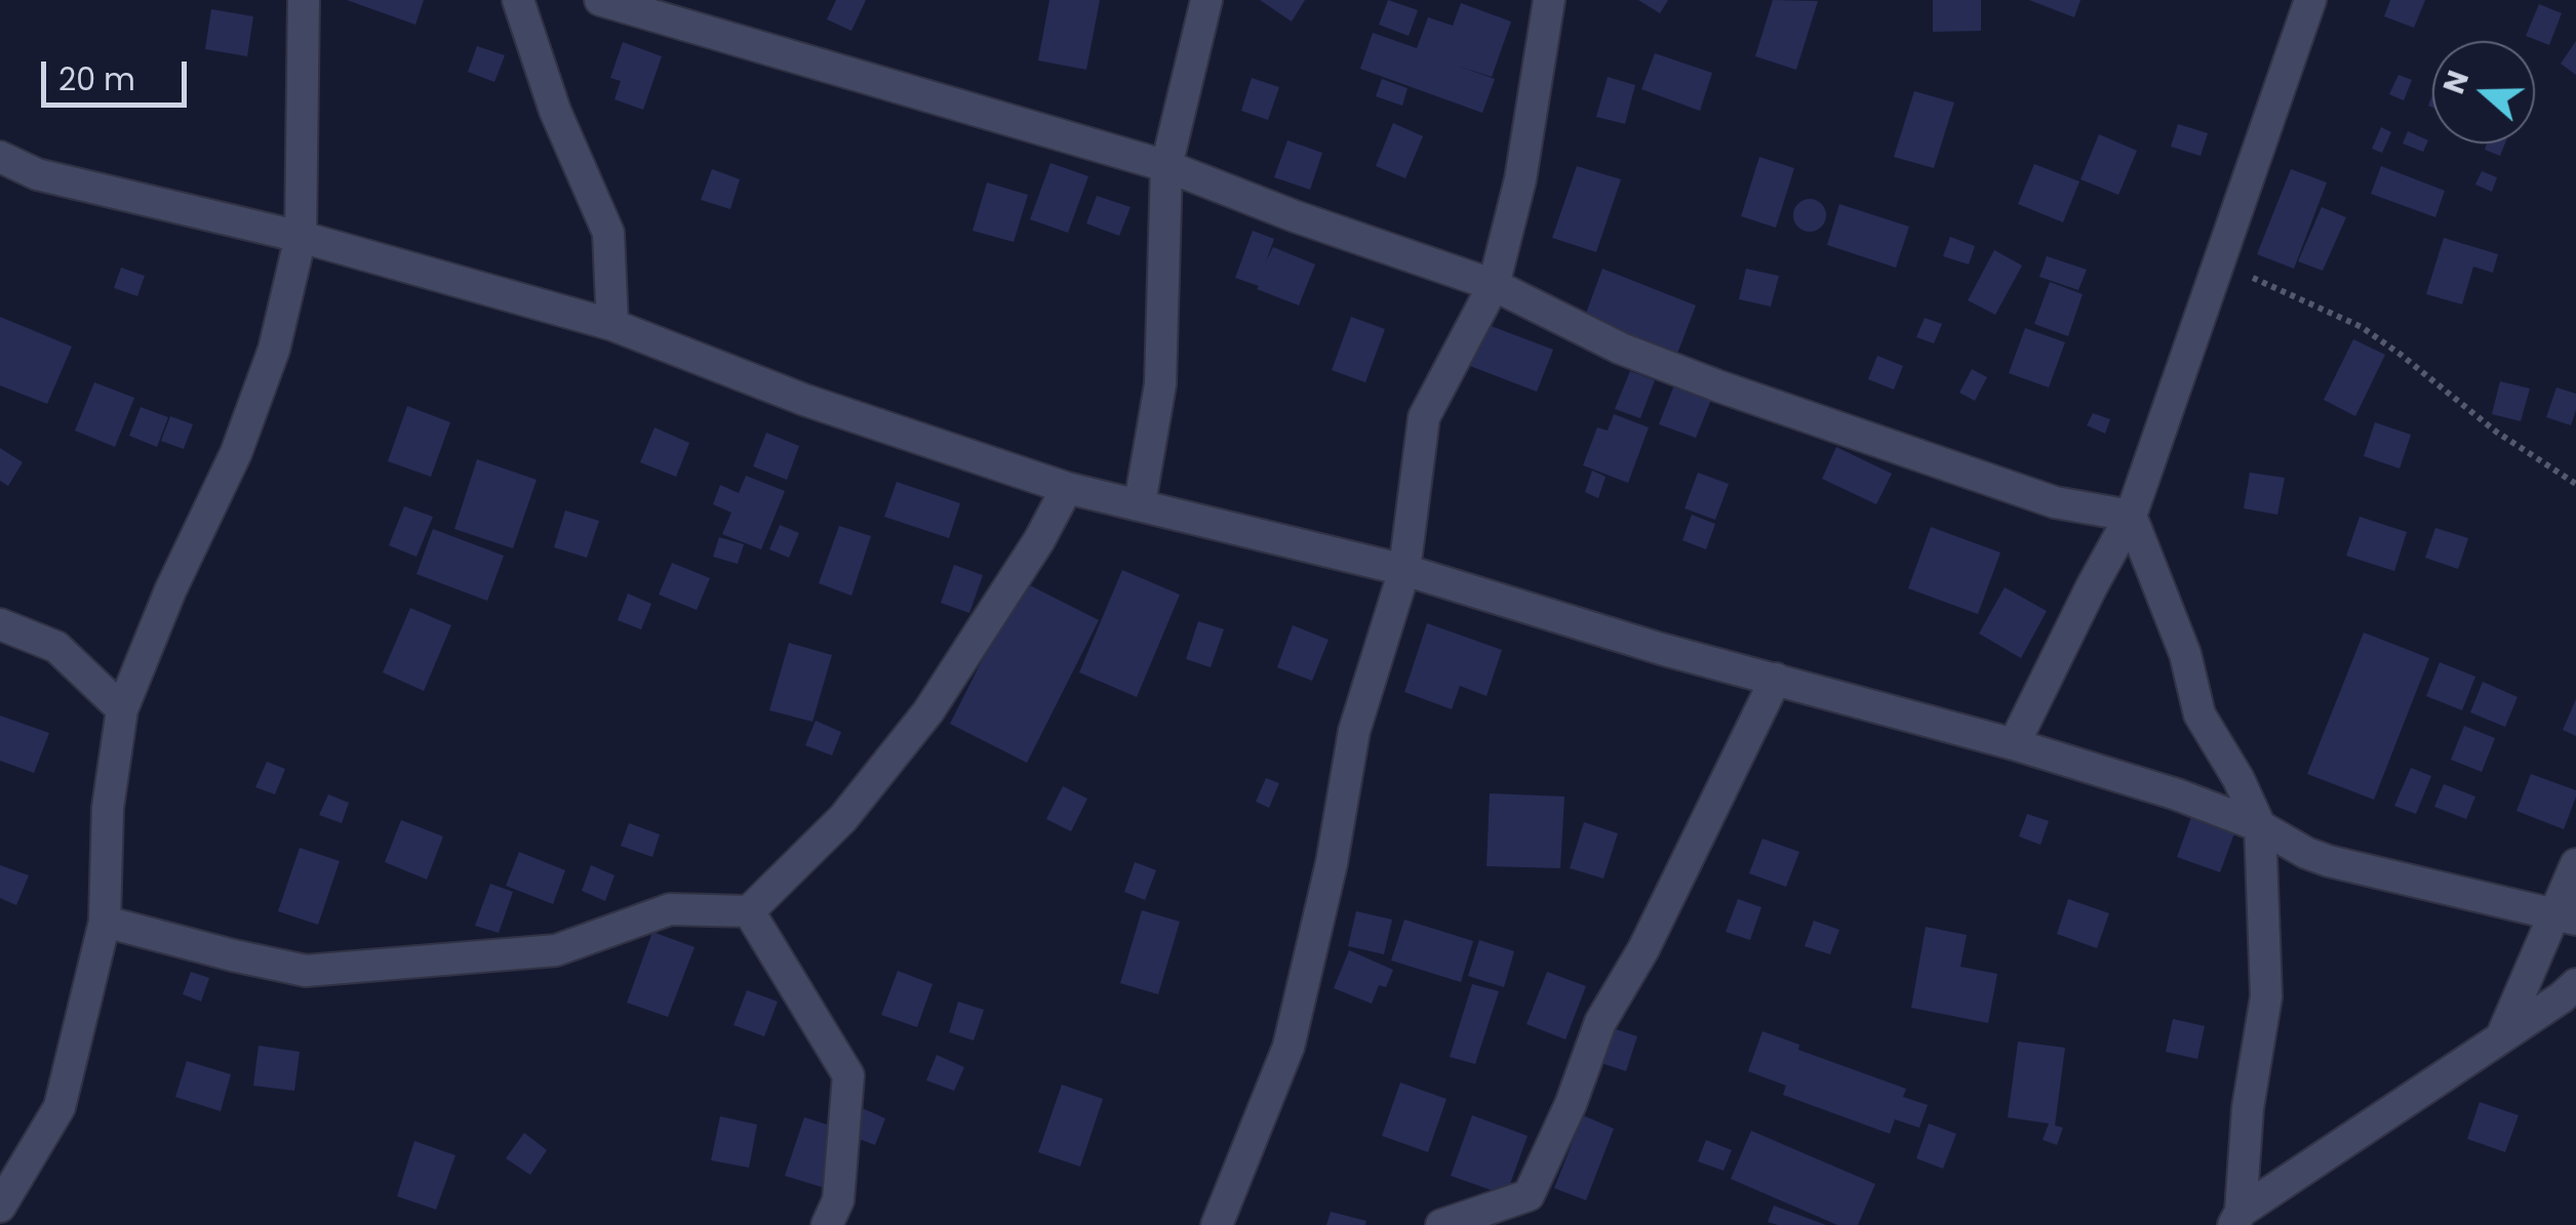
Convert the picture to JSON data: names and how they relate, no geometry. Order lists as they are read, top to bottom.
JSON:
{
  "scale_bar": "20 m",
  "north": "left"
}
